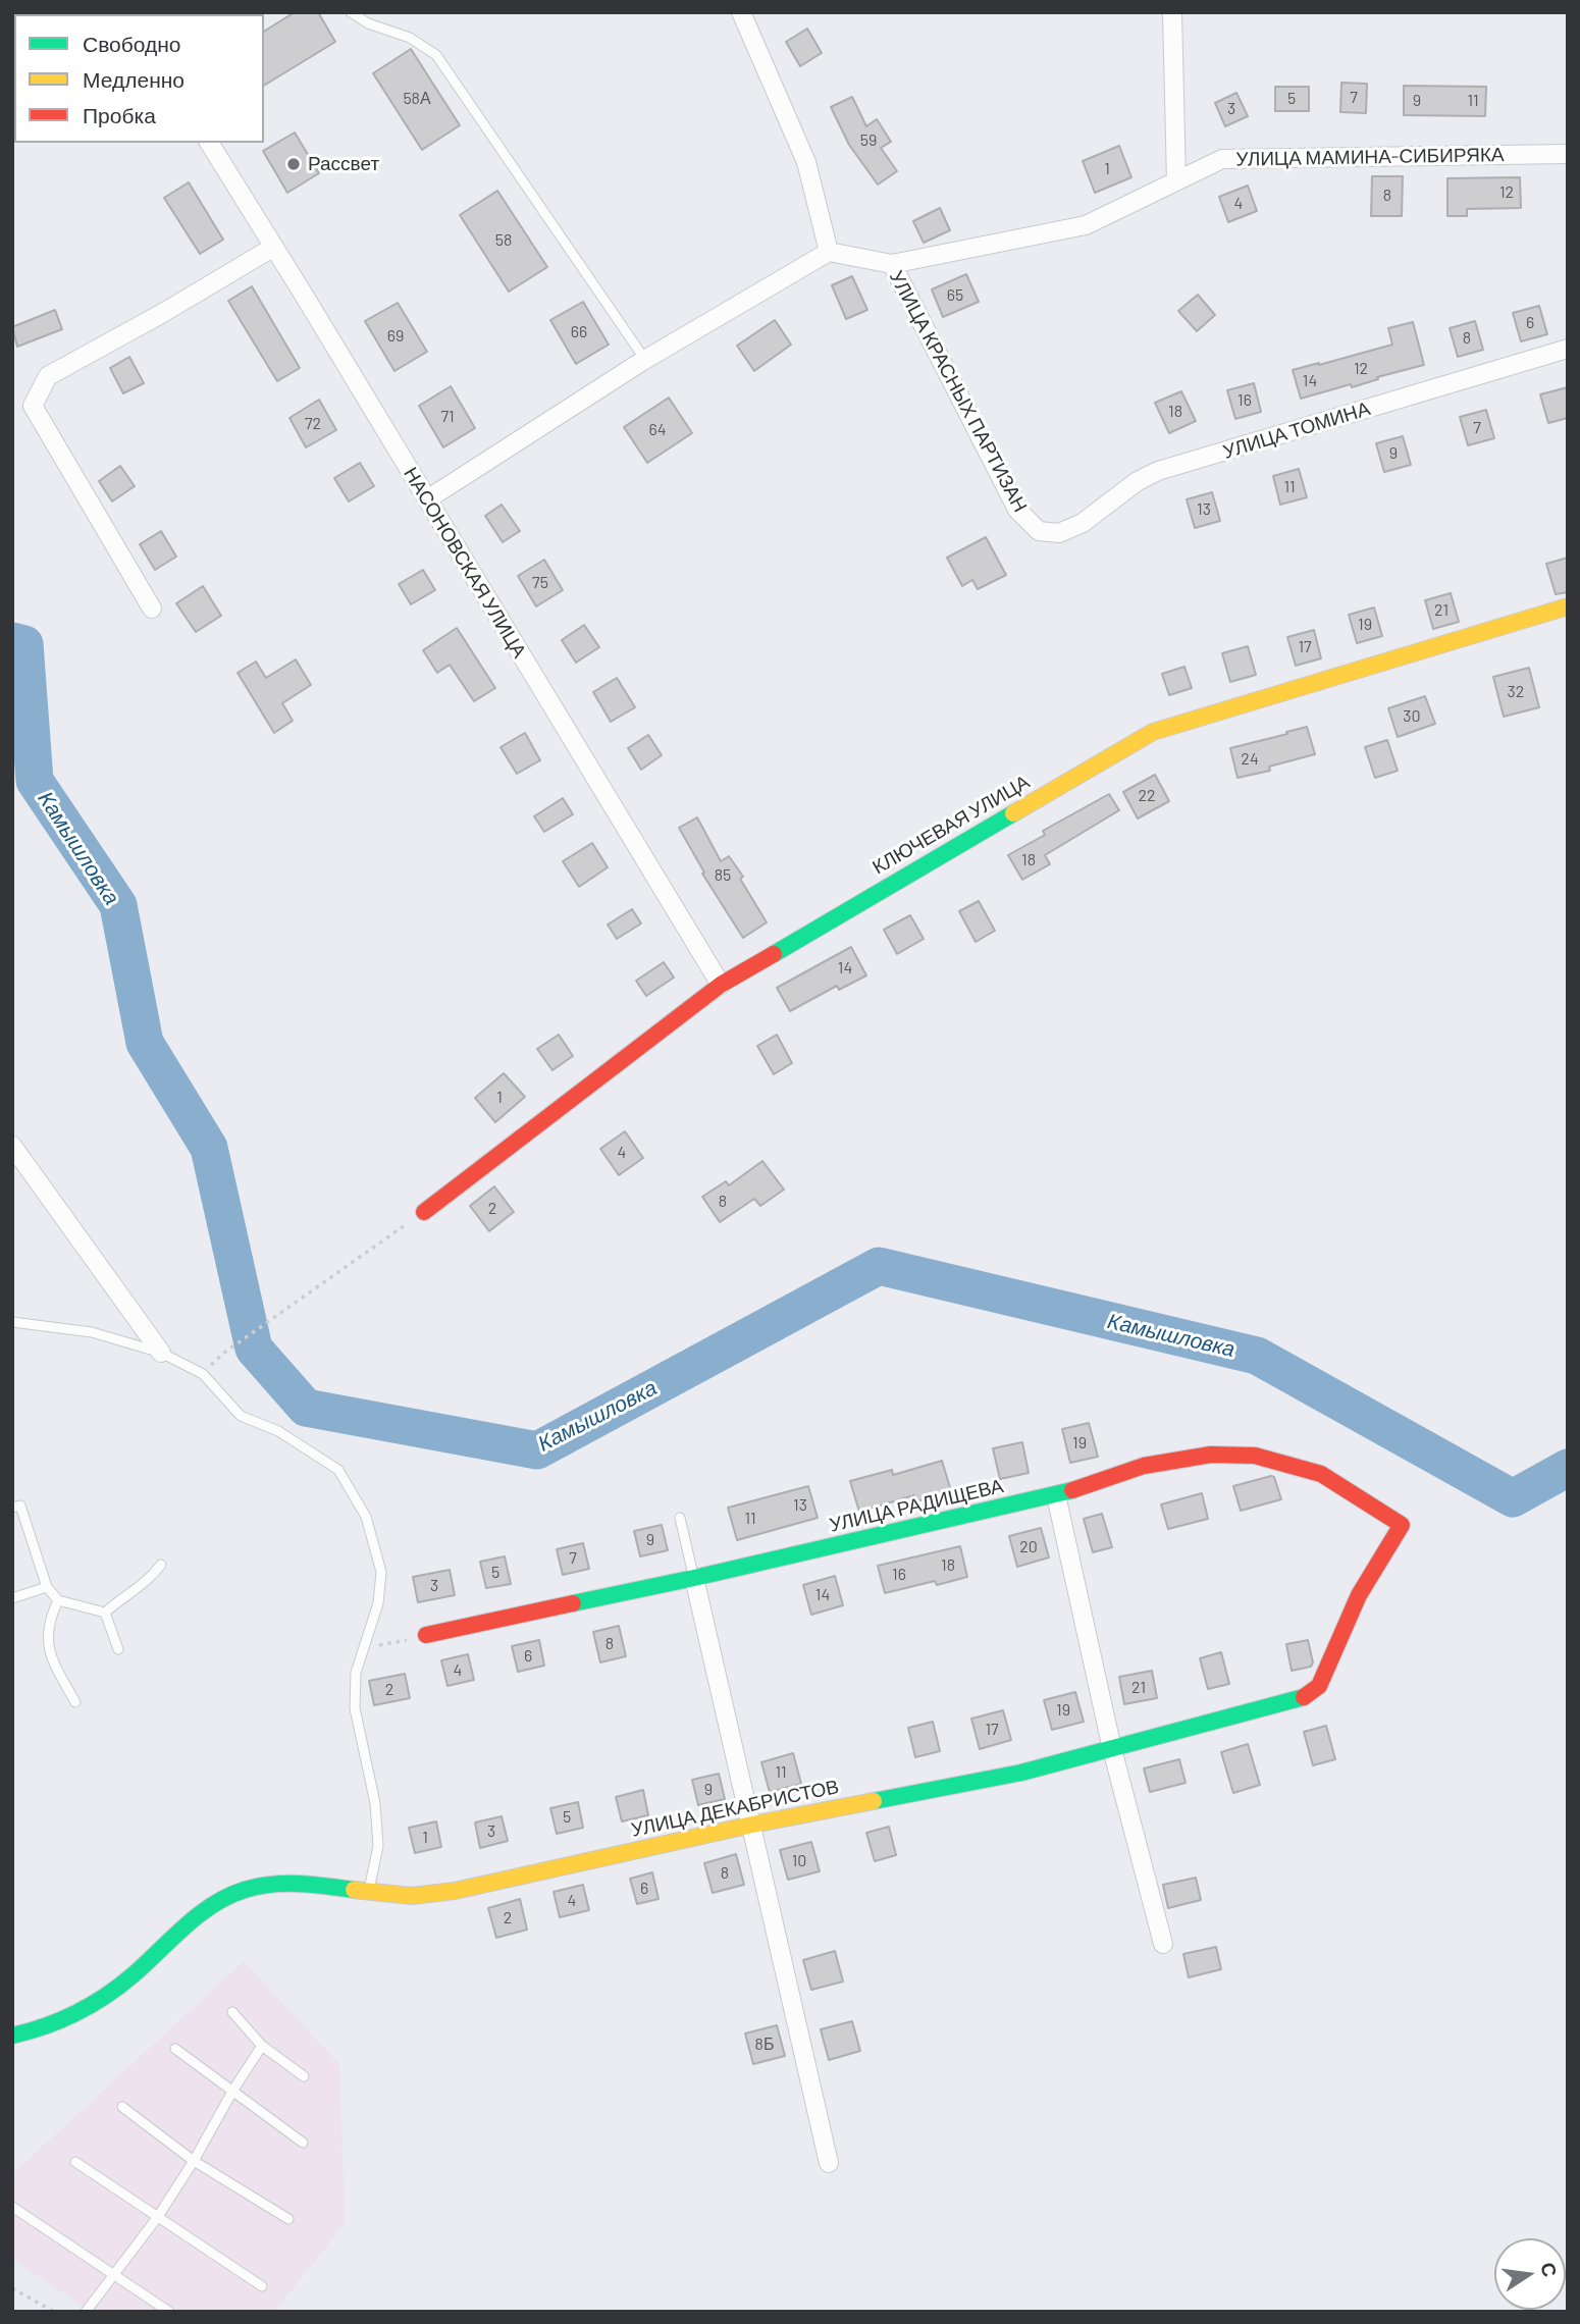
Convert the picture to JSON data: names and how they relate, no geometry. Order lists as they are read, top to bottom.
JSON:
{
  "streets": {
    "street": [
      "УЛИЦА МАМИНА-СИБИРЯКА",
      "УЛИЦА КРАСНЫХ ПАРТИЗАН",
      "УЛИЦА ТОМИНА",
      "НАСОНОВСКАЯ УЛИЦА",
      "КЛЮЧЕВАЯ УЛИЦА",
      "УЛИЦА РАДИЩЕВА",
      "УЛИЦА ДЕКАБРИСТОВ"
    ]
  },
  "crossings": [
    ["УЛИЦА МАМИНА-СИБИРЯКА", "УЛИЦА КРАСНЫХ ПАРТИЗАН"],
    ["УЛИЦА КРАСНЫХ ПАРТИЗАН", "УЛИЦА ТОМИНА"],
    ["НАСОНОВСКАЯ УЛИЦА", "КЛЮЧЕВАЯ УЛИЦА"],
    ["УЛИЦА РАДИЩЕВА", "УЛИЦА ДЕКАБРИСТОВ"]
  ],
  "water": ["Камышловка"],
  "places": ["Рассвет"],
  "house_numbers": [
    "7",
    "58А",
    "5",
    "9",
    "11",
    "3",
    "59",
    "1",
    "12",
    "8",
    "4",
    "58",
    "65",
    "6",
    "66",
    "69",
    "8",
    "12",
    "14",
    "16",
    "18",
    "71",
    "72",
    "7",
    "64",
    "9",
    "11",
    "13",
    "75",
    "21",
    "19",
    "17",
    "32",
    "30",
    "24",
    "22",
    "18",
    "85",
    "14",
    "1",
    "4",
    "8",
    "2",
    "19",
    "13",
    "11",
    "9",
    "20",
    "7",
    "18",
    "5",
    "16",
    "3",
    "14",
    "8",
    "6",
    "4",
    "21",
    "2",
    "19",
    "17",
    "11",
    "9",
    "5",
    "3",
    "1",
    "10",
    "8",
    "6",
    "4",
    "2",
    "8Б"
  ],
  "legend": ["Свободно", "Медленно", "Пробка"],
  "north": "right"
}
